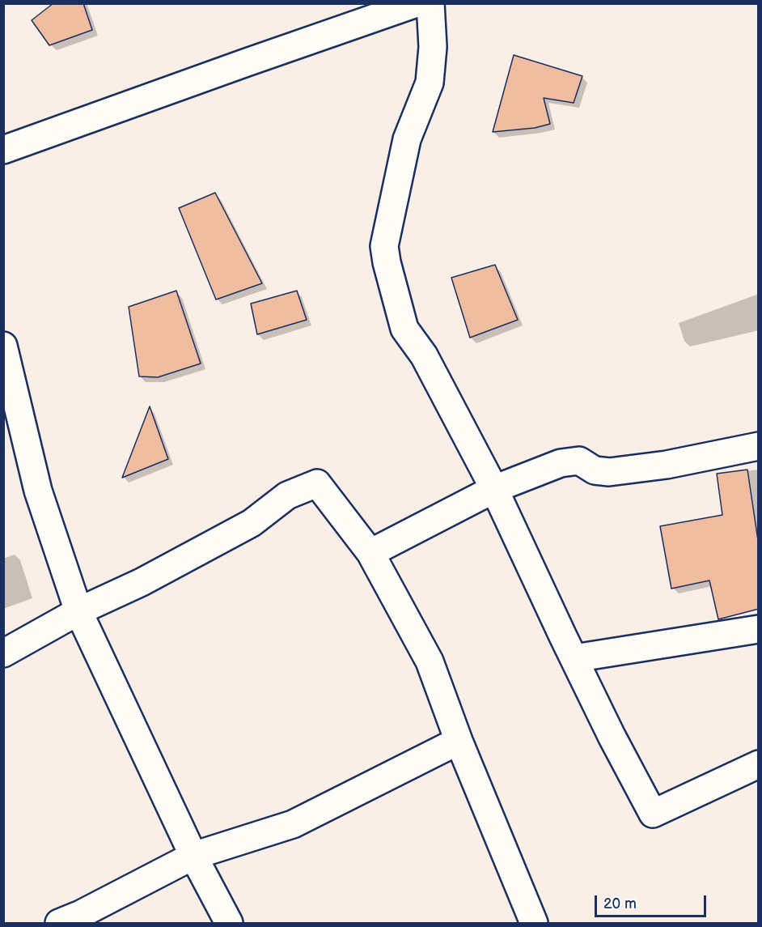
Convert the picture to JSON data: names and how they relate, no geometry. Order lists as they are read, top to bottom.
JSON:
{
  "scale_bar": "20 m"
}
